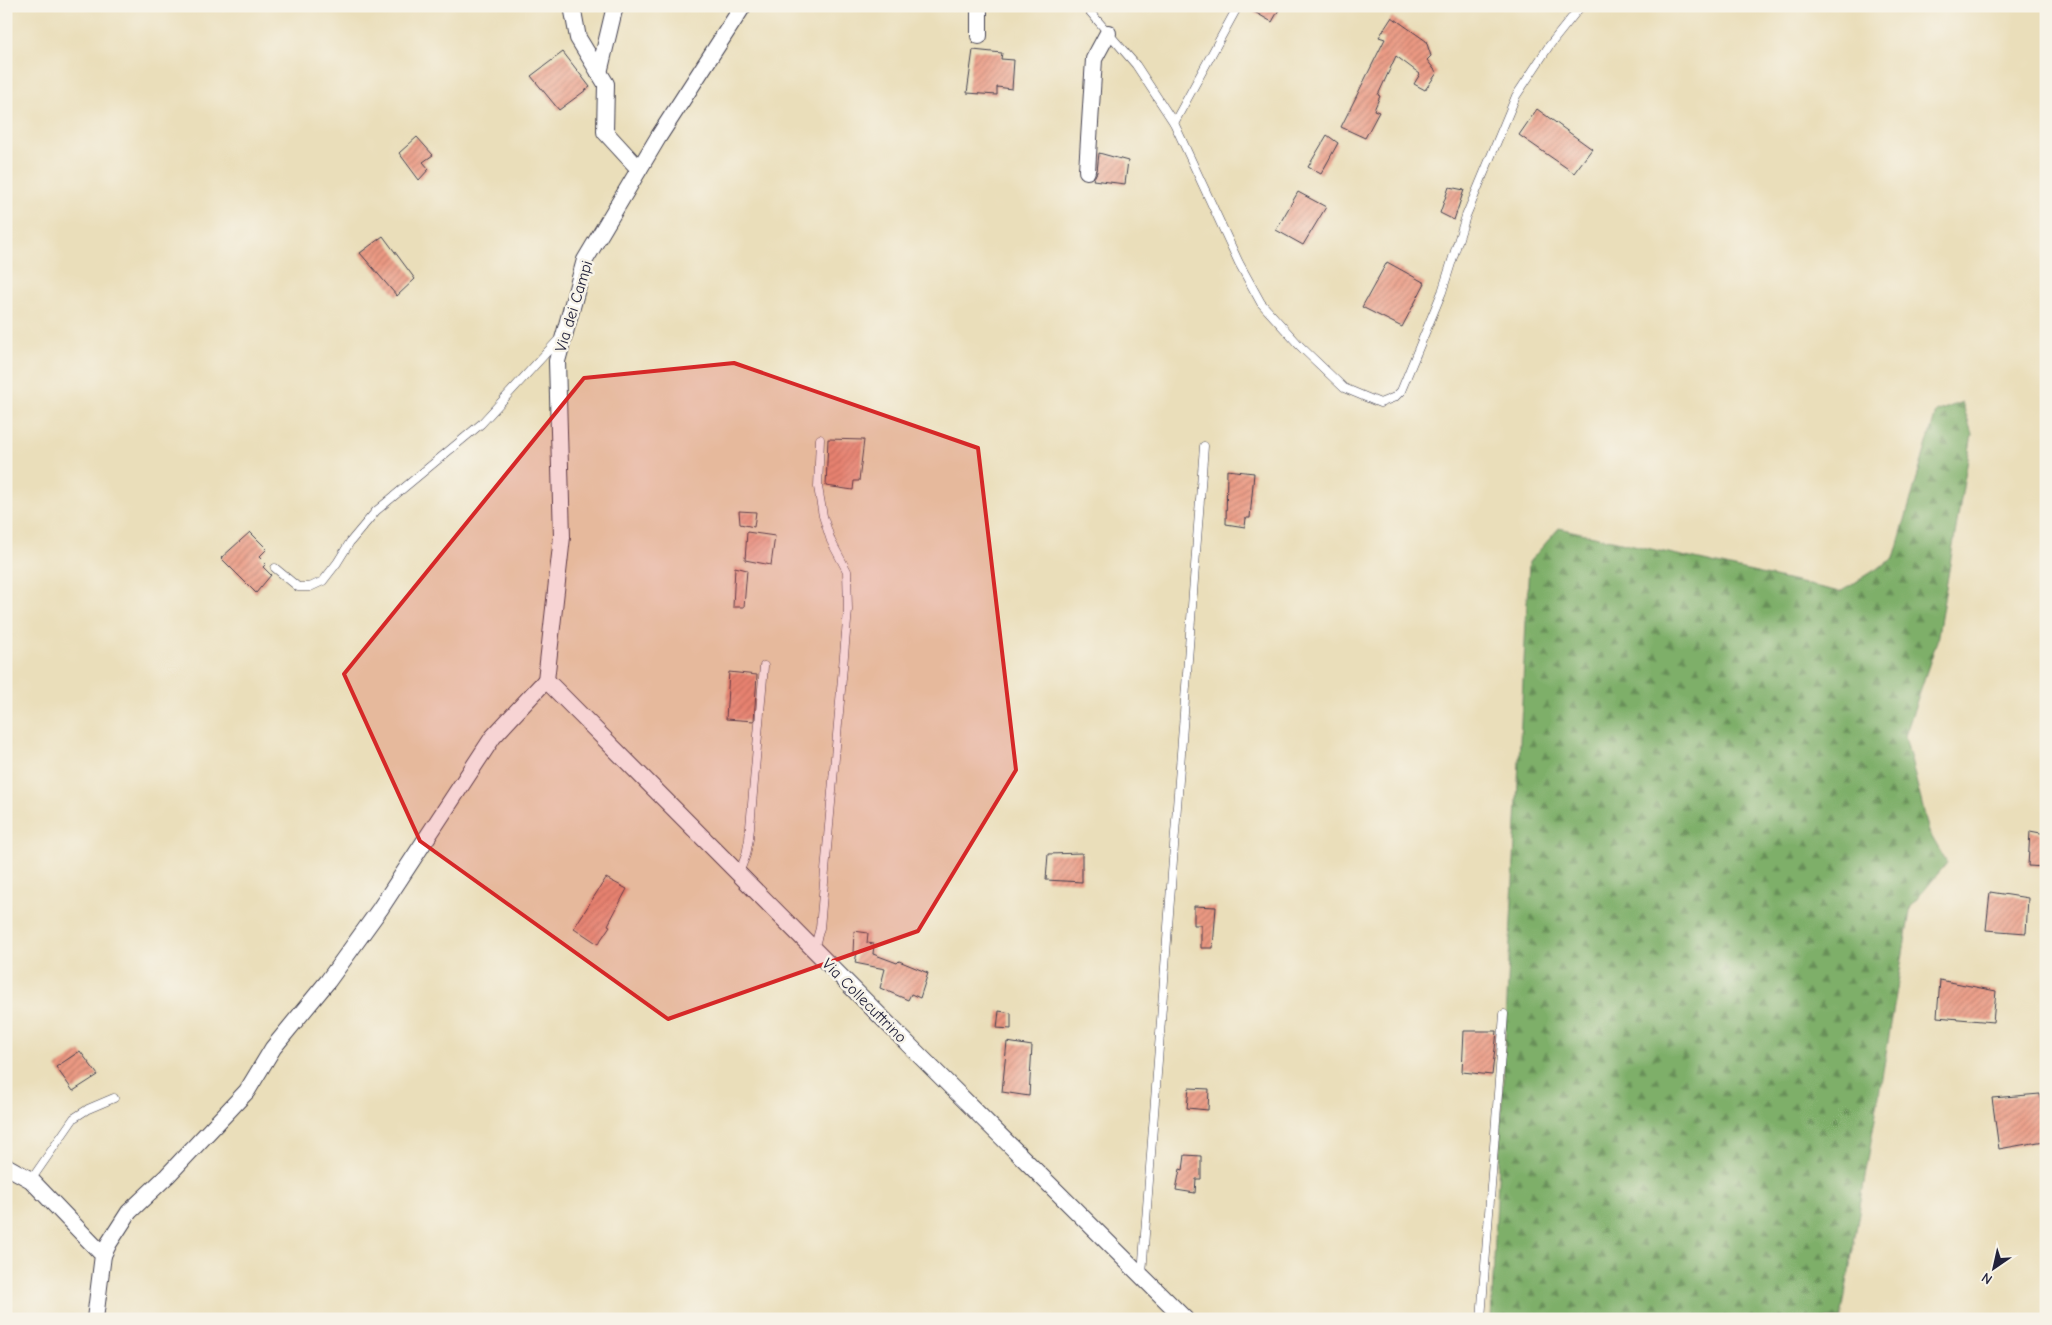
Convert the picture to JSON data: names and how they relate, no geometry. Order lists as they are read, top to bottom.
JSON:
{
  "streets": {
    "street": ["Via dei Campi", "Via Collecuttrino"]
  },
  "crossings": [
    ["Via dei Campi", "Via Collecuttrino"]
  ],
  "north": "bottom left"
}
